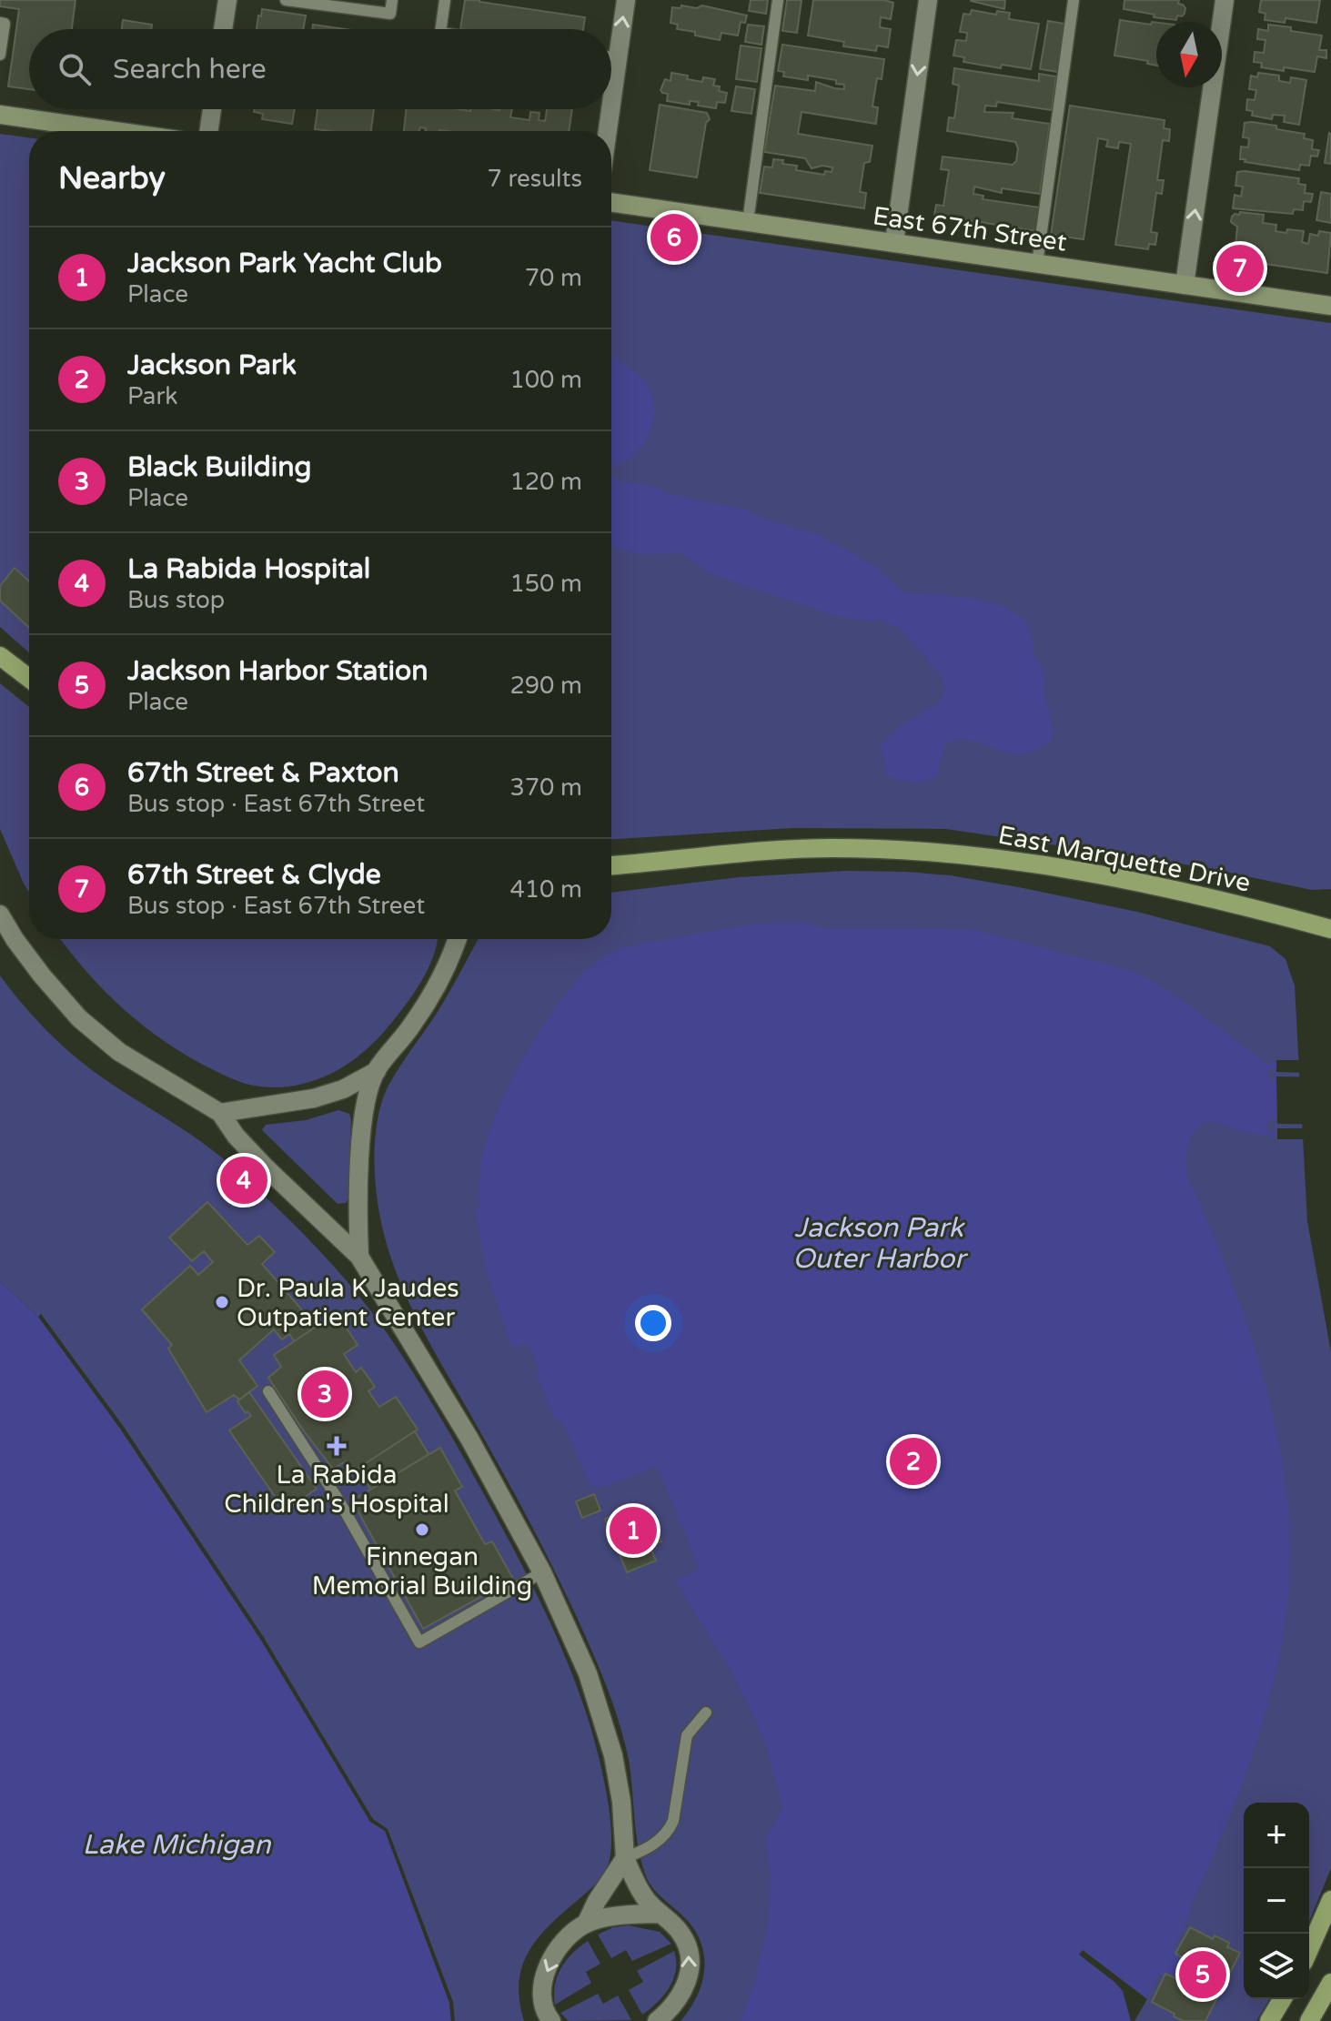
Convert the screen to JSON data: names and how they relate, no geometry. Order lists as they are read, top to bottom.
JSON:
{
  "streets": {
    "main road": ["East Marquette Drive"],
    "street": ["East 67th Street"]
  },
  "water": ["Jackson Park Outer Harbor", "Lake Michigan"],
  "places": {
    "other": ["Dr. Paula K Jaudes Outpatient Center", "Finnegan Memorial Building"],
    "health": ["La Rabida Children's Hospital"]
  },
  "north": "bottom",
  "page": {
    "search": "Search here",
    "heading": ["Nearby", "7 results"],
    "pins": [
      "6",
      "7",
      "4",
      "3",
      "2",
      "1",
      "5"
    ],
    "list": [
      {
        "mark": "1",
        "name": "Jackson Park Yacht Club",
        "note": "Place",
        "value": "70 m"
      },
      {
        "mark": "2",
        "name": "Jackson Park",
        "note": "Park",
        "value": "100 m"
      },
      {
        "mark": "3",
        "name": "Black Building",
        "note": "Place",
        "value": "120 m"
      },
      {
        "mark": "4",
        "name": "La Rabida Hospital",
        "note": "Bus stop",
        "value": "150 m"
      },
      {
        "mark": "5",
        "name": "Jackson Harbor Station",
        "note": "Place",
        "value": "290 m"
      },
      {
        "mark": "6",
        "name": "67th Street & Paxton",
        "note": "Bus stop · East 67th Street",
        "value": "370 m"
      },
      {
        "mark": "7",
        "name": "67th Street & Clyde",
        "note": "Bus stop · East 67th Street",
        "value": "410 m"
      }
    ],
    "map_buttons": ["+", "−"]
  }
}
